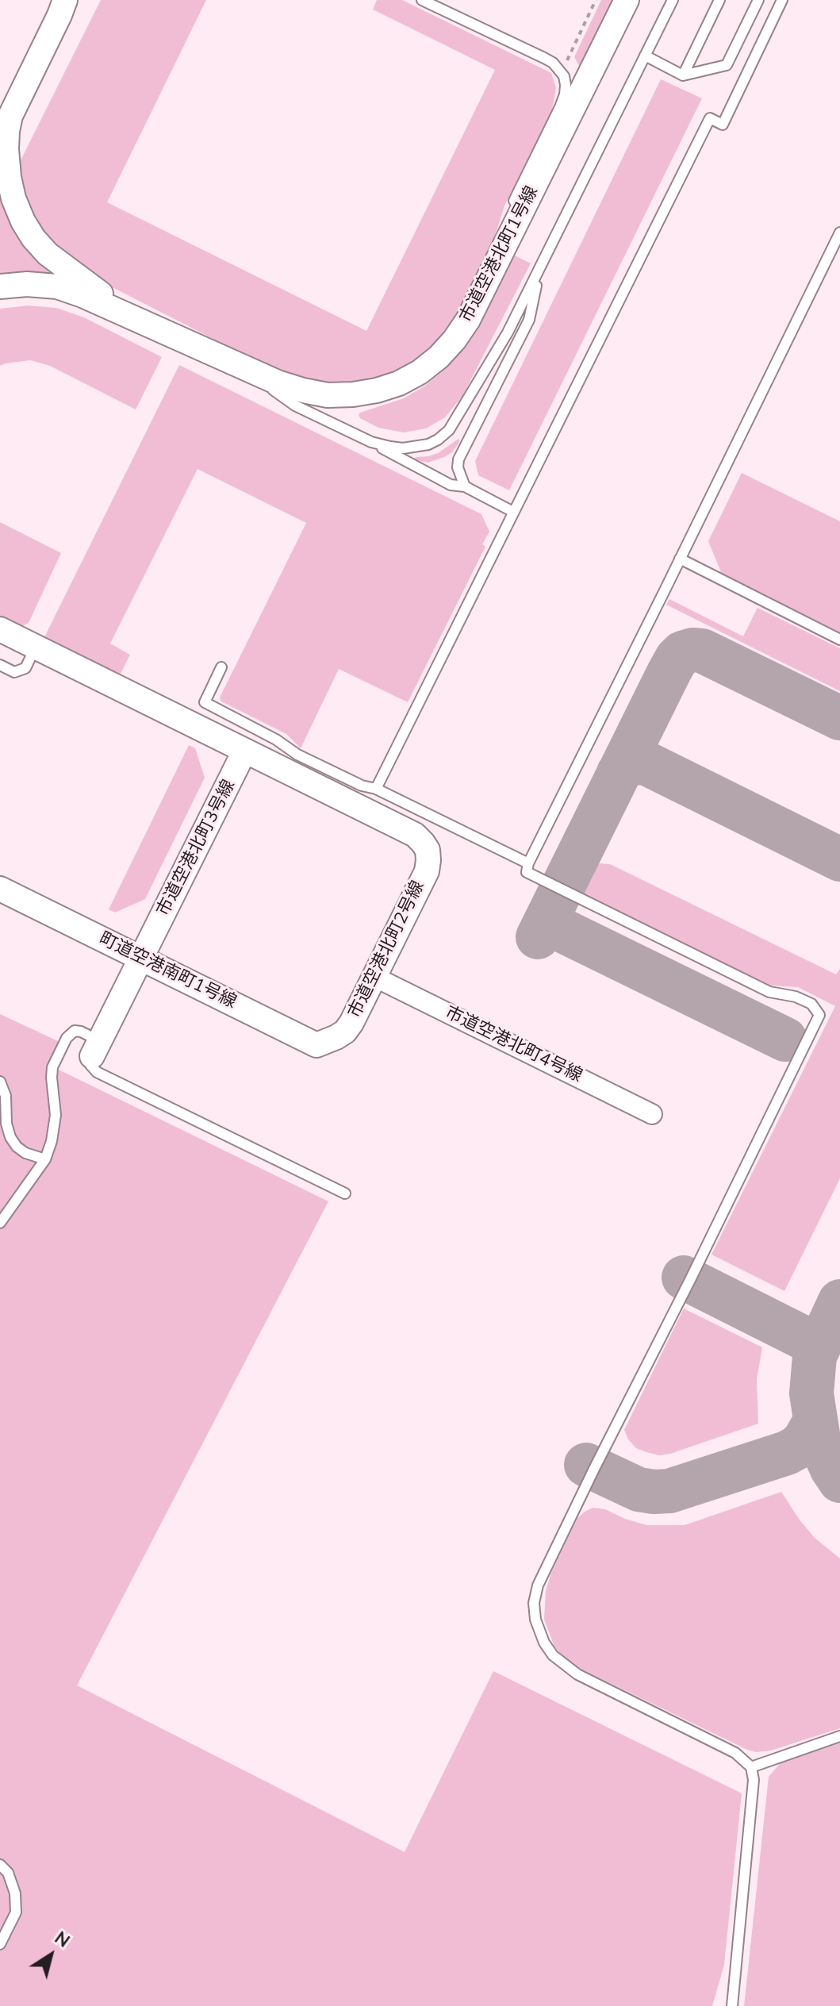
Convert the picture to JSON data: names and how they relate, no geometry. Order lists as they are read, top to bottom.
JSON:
{
  "streets": {
    "street": [
      "市道空港北町1号線",
      "市道空港北町3号線",
      "市道空港北町2号線",
      "町道空港南町1号線",
      "市道空港北町4号線"
    ]
  },
  "crossings": [
    ["市道空港北町3号線", "市道空港北町2号線"],
    ["市道空港北町3号線", "町道空港南町1号線"],
    ["市道空港北町2号線", "町道空港南町1号線"],
    ["市道空港北町2号線", "市道空港北町4号線"]
  ],
  "north": "top right"
}
